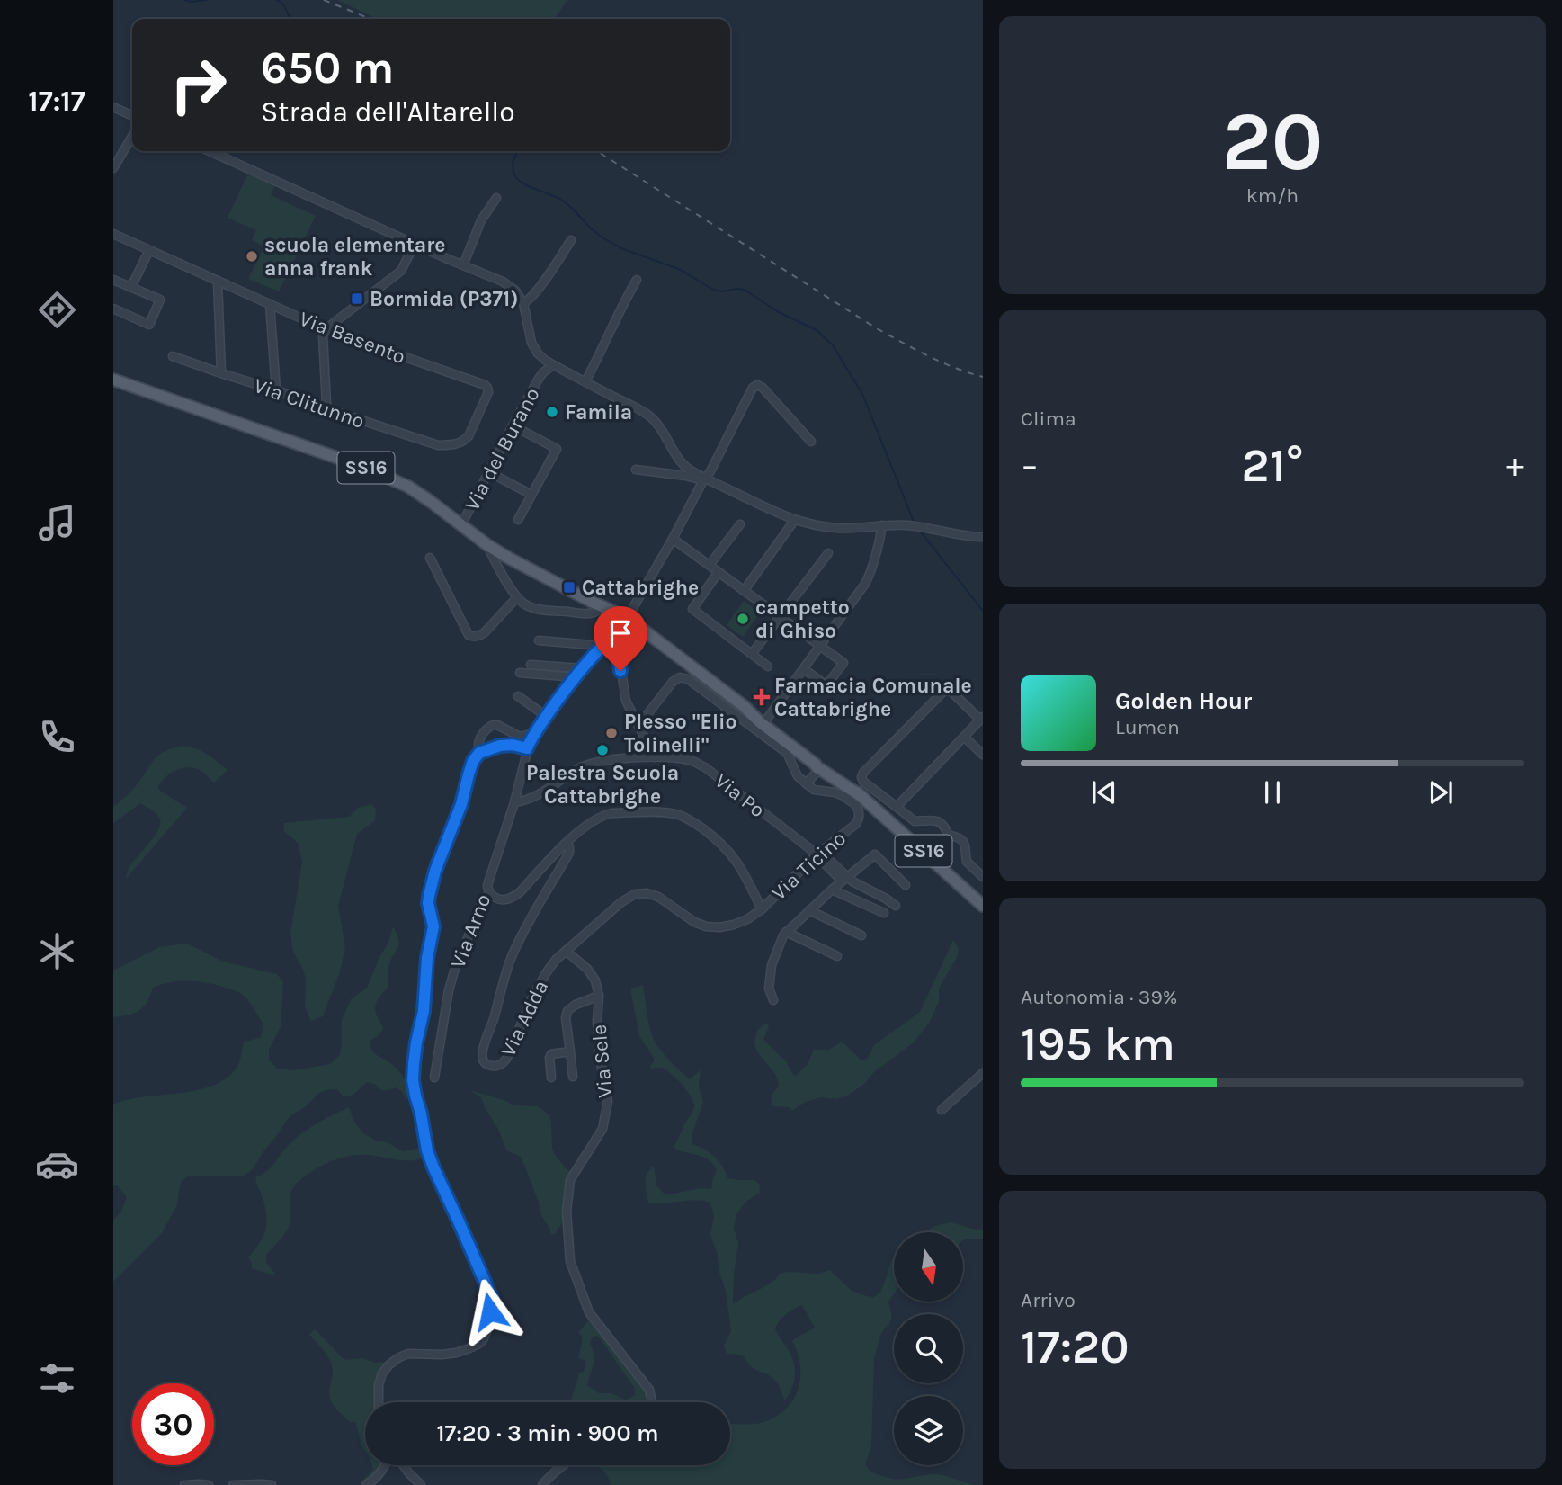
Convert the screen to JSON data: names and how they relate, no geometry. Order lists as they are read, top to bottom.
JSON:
{
  "streets": {
    "main road": ["SS16"],
    "street": [
      "Via Basento",
      "Via Clitunno",
      "Via del Burano",
      "Via Po",
      "Via Ticino",
      "Via Arno",
      "Via Adda",
      "Via Sele"
    ]
  },
  "crossings": [
    ["Via Basento", "Via Clitunno"],
    ["Via del Burano", "SS16"],
    ["Via Po", "Via Ticino"],
    ["Via Po", "Via Arno"],
    ["Via Ticino", "Via Adda"],
    ["Via Adda", "Via Sele"]
  ],
  "places": {
    "other": [
      "scuola elementare anna frank",
      "Famila",
      "campetto di Ghiso",
      "Plesso \"Elio Tolinelli\"",
      "Palestra Scuola Cattabrighe"
    ],
    "transit": ["Bormida (P371)", "Cattabrighe"],
    "health": ["Farmacia Comunale Cattabrighe"]
  },
  "north": "bottom",
  "page": {
    "tabs": "17:17",
    "tile": [
      ["20", "km/h"],
      "Clima",
      ["Autonomia · 39%", "195 km"],
      ["Arrivo", "17:20"]
    ],
    "turn": ["650 m", "Strada dell'Altarello"],
    "heat": ["−", "21°", "+"],
    "song": ["Golden Hour", "Lumen"],
    "limit": "30",
    "trip": "17:20 · 3 min · 900 m"
  }
}
